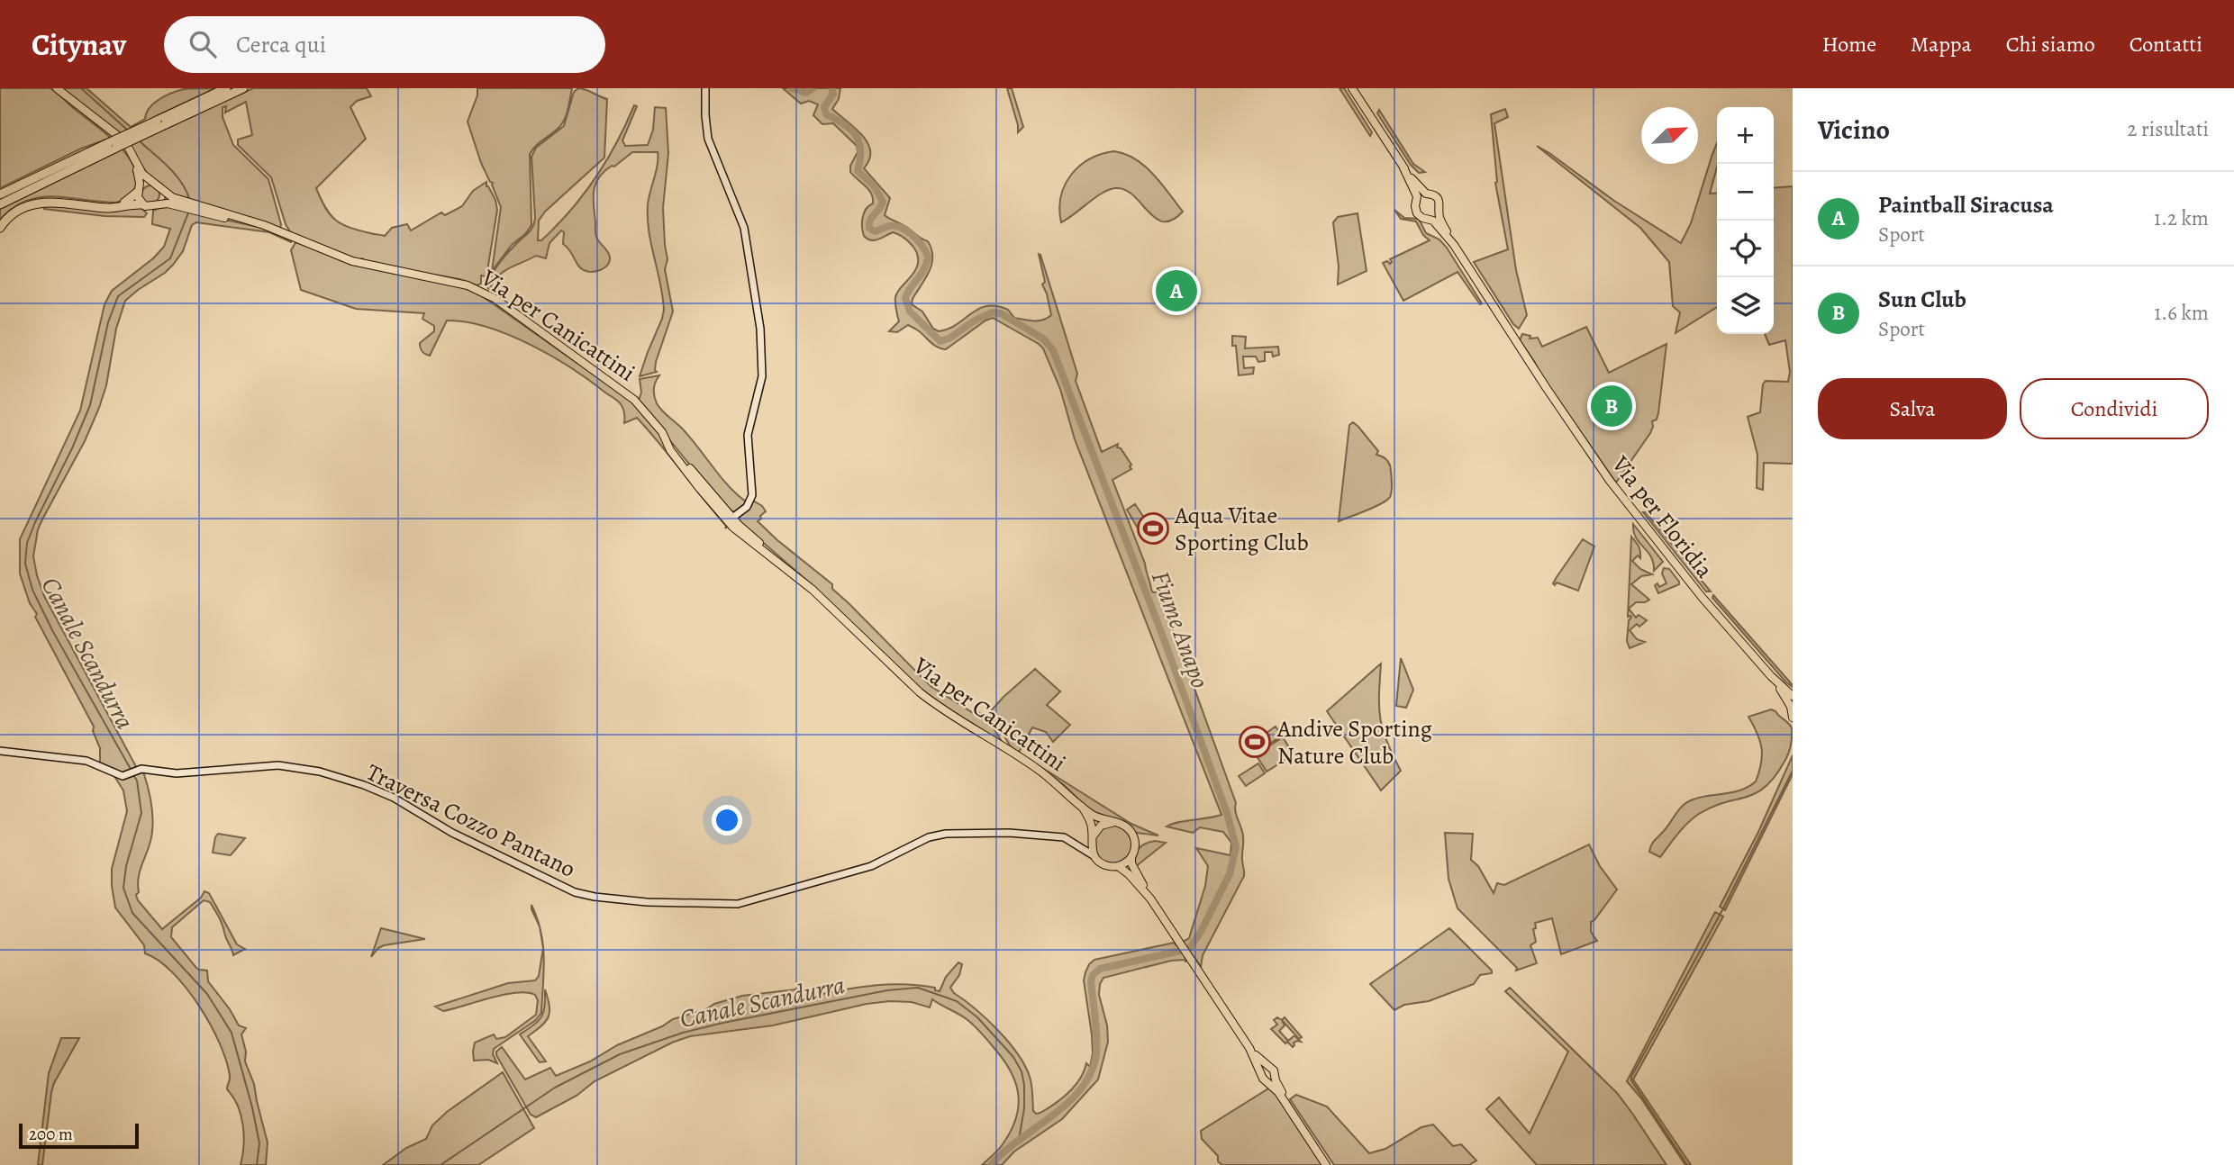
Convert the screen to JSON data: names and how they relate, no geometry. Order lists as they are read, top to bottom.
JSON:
{
  "streets": {
    "main road": ["Via per Canicattini", "Via per Floridia"],
    "street": ["Traversa Cozzo Pantano"]
  },
  "water": ["Fiume Anapo", "Canale Scandurra"],
  "places": {
    "sports": ["Aqua Vitae Sporting Club", "Andive Sporting Nature Club"]
  },
  "scale_bar": "200 m",
  "north": "top right",
  "page": {
    "header": "Citynav",
    "search": "Cerca qui",
    "nav": [
      "Home",
      "Mappa",
      "Chi siamo",
      "Contatti"
    ],
    "heading": ["Vicino", "2 risultati"],
    "map_buttons": ["+", "−"],
    "list": [
      {
        "mark": "A",
        "name": "Paintball Siracusa",
        "note": "Sport",
        "value": "1.2 km"
      },
      {
        "mark": "B",
        "name": "Sun Club",
        "note": "Sport",
        "value": "1.6 km"
      }
    ],
    "pins": ["A", "B"],
    "buttons": ["Salva", "Condividi"],
    "scale": "200 m"
  }
}
